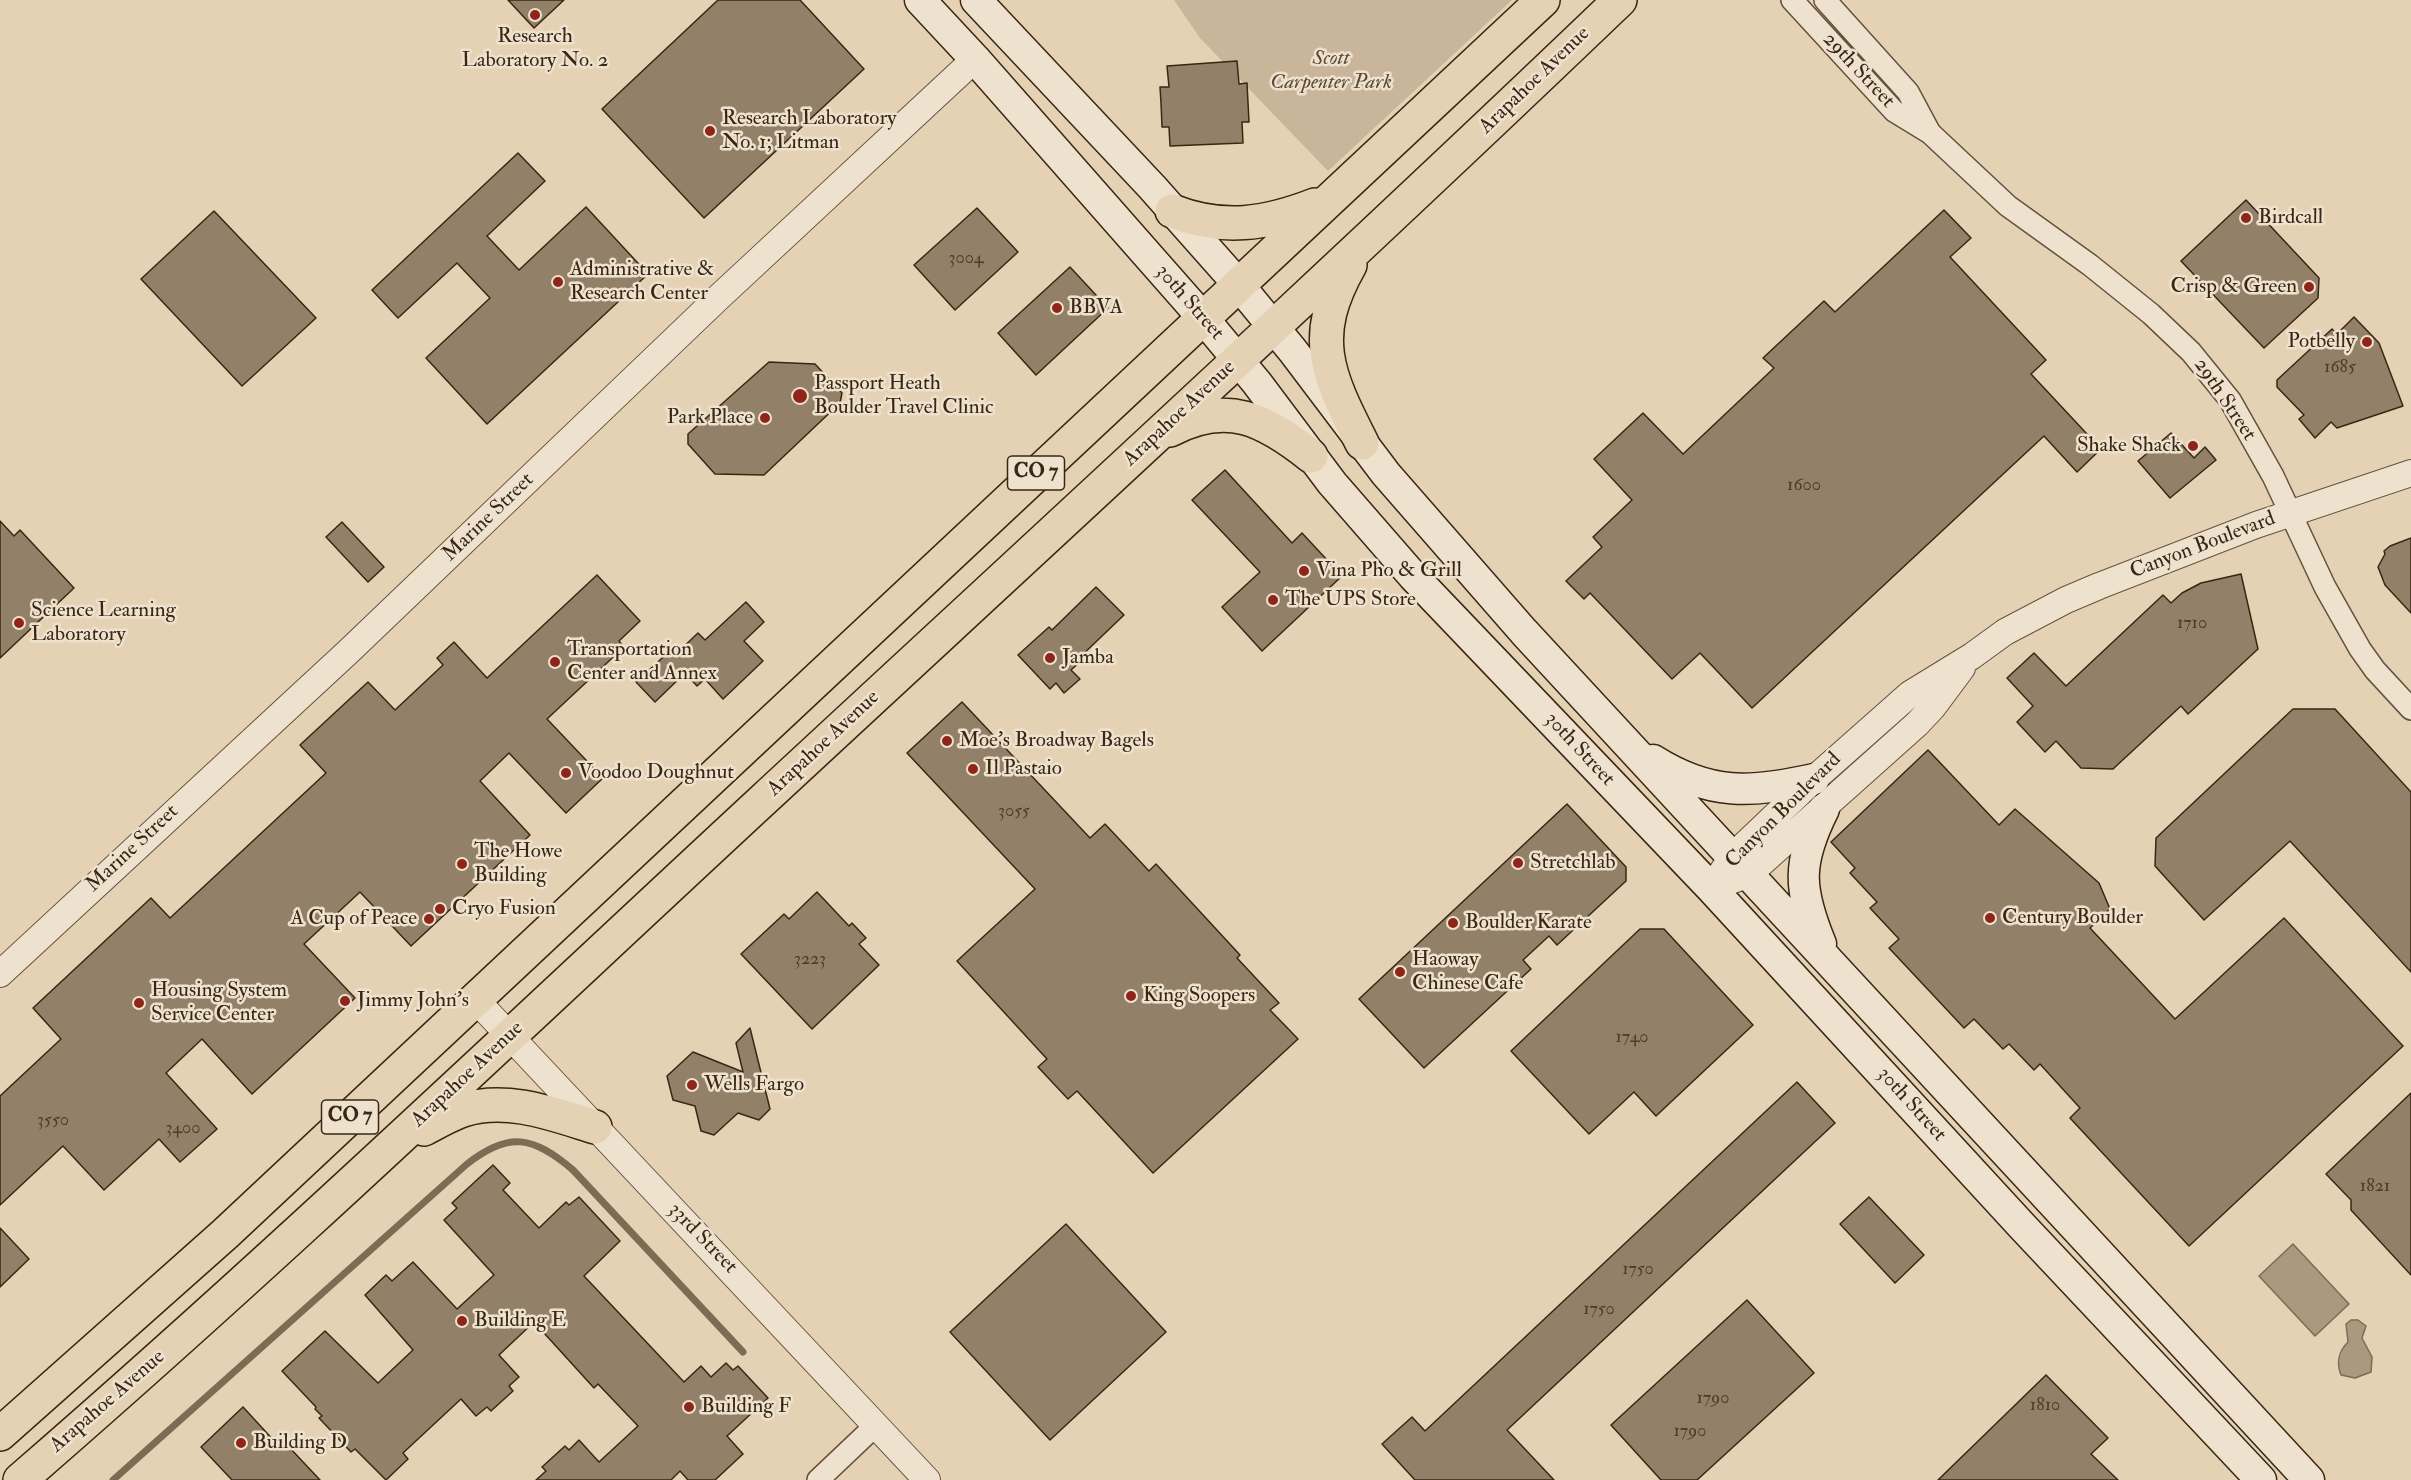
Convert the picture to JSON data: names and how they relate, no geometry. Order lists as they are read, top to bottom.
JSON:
{
  "streets": {
    "main road": ["Arapahoe Avenue", "30th Street", "CO 7"],
    "street": [
      "29th Street",
      "Marine Street",
      "Canyon Boulevard",
      "33rd Street"
    ]
  },
  "crossings": [
    ["29th Street", "Canyon Boulevard"],
    ["Arapahoe Avenue", "30th Street"],
    ["Arapahoe Avenue", "33rd Street"],
    ["30th Street", "CO 7"],
    ["30th Street", "Marine Street"],
    ["30th Street", "Canyon Boulevard"],
    ["CO 7", "33rd Street"]
  ],
  "parks": ["Scott Carpenter Park"],
  "places": [
    "Research Laboratory No. 2",
    "Research Laboratory No. 1; Litman",
    "Birdcall",
    "Administrative & Research Center",
    "Crisp & Green",
    "BBVA",
    "Potbelly",
    "Passport Heath Boulder Travel Clinic",
    "Park Place",
    "Shake Shack",
    "Vina Pho & Grill",
    "The UPS Store",
    "Science Learning Laboratory",
    "Jamba",
    "Transportation Center and Annex",
    "Moe's Broadway Bagels",
    "Il Pastaio",
    "Voodoo Doughnut",
    "Stretchlab",
    "The Howe Building",
    "Cryo Fusion",
    "Century Boulder",
    "A Cup of Peace",
    "Boulder Karate",
    "Haoway Chinese Cafe",
    "King Soopers",
    "Jimmy John's",
    "Housing System Service Center",
    "Wells Fargo",
    "Building E",
    "Building F",
    "Building D"
  ],
  "house_numbers": [
    "3004",
    "1685",
    "1600",
    "1710",
    "3055",
    "3223",
    "1740",
    "3550",
    "3400",
    "1821",
    "1750",
    "1750",
    "1790",
    "1810",
    "1790"
  ]
}
